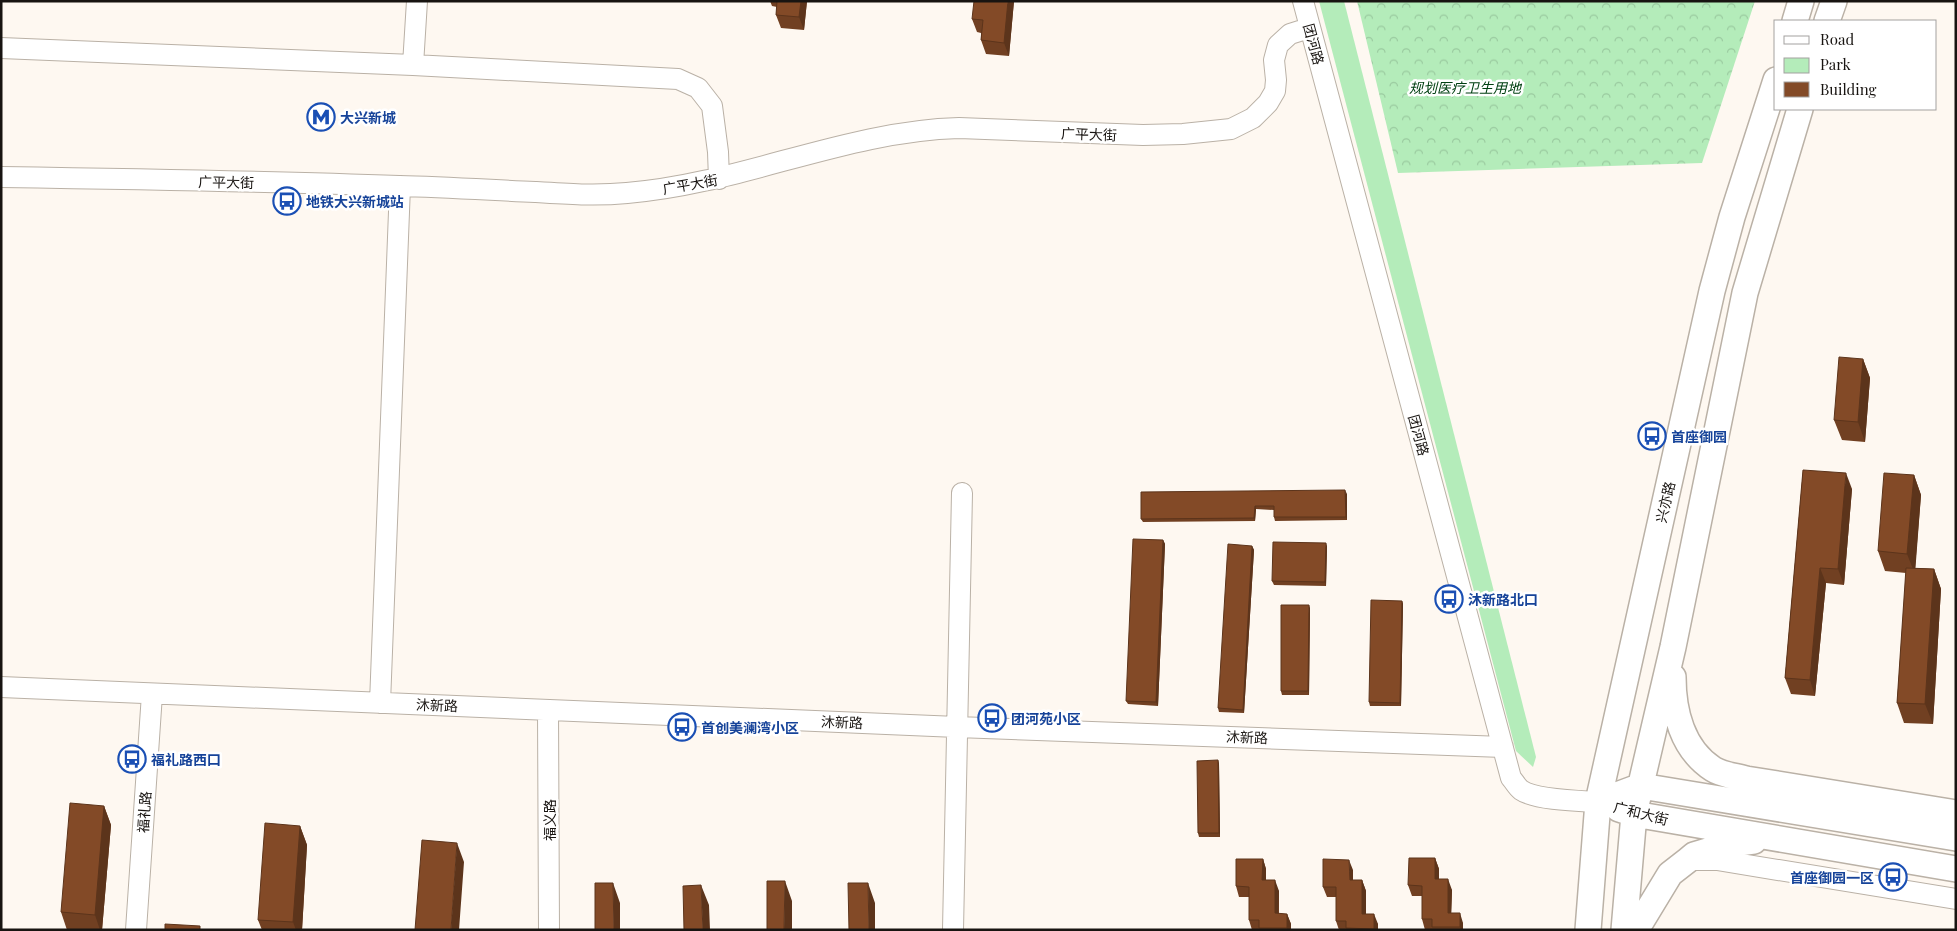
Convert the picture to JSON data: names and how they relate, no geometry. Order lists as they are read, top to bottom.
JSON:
{
  "streets": {
    "main road": ["兴亦路", "广和大街"],
    "street": [
      "团河路",
      "广平大街",
      "沐新路",
      "福礼路",
      "福义路"
    ]
  },
  "crossings": [
    ["团河路", "广平大街"],
    ["团河路", "兴亦路"],
    ["团河路", "沐新路"],
    ["团河路", "广和大街"],
    ["兴亦路", "广和大街"],
    ["沐新路", "福礼路"],
    ["沐新路", "福义路"]
  ],
  "parks": ["规划医疗卫生用地"],
  "places": {
    "metro station": ["大兴新城"],
    "bus stop": [
      "地铁大兴新城站",
      "首座御园",
      "沐新路北口",
      "团河苑小区",
      "首创美澜湾小区",
      "福礼路西口",
      "首座御园一区"
    ]
  },
  "legend": ["Road", "Park", "Building"]
}
